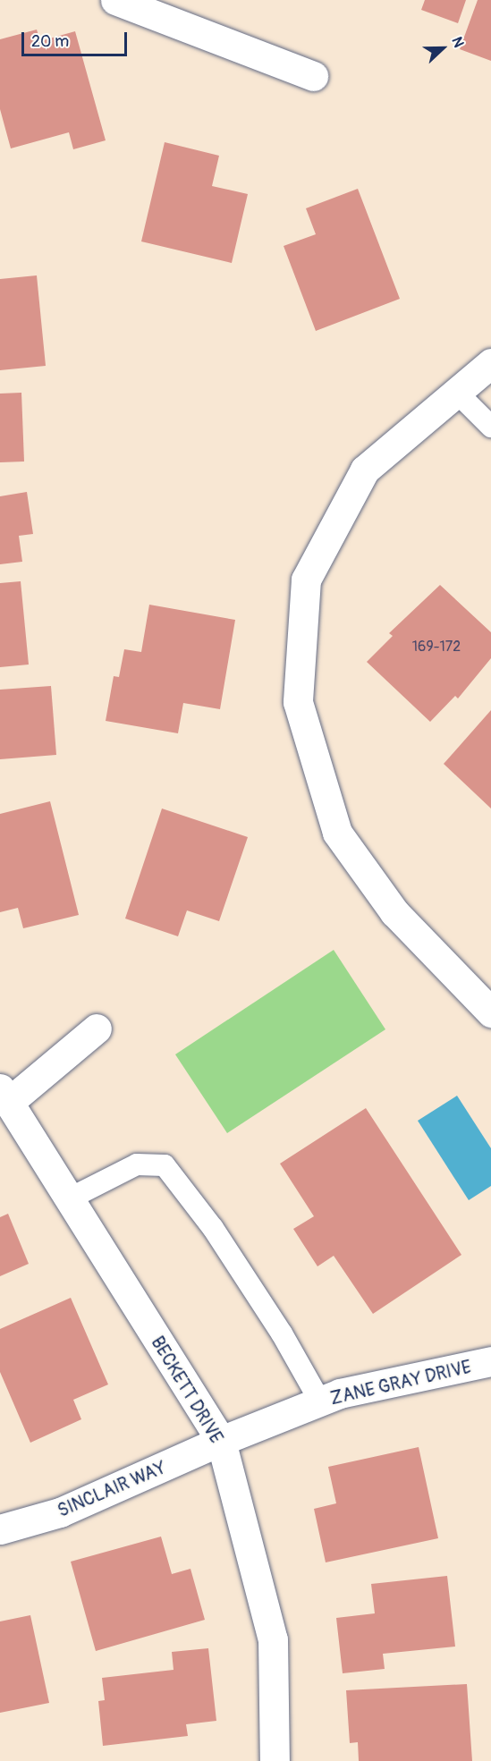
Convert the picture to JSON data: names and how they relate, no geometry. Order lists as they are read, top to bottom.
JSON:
{
  "streets": {
    "street": ["ZANE GRAY DRIVE", "BECKETT DRIVE", "SINCLAIR WAY"]
  },
  "crossings": [
    ["ZANE GRAY DRIVE", "BECKETT DRIVE"],
    ["ZANE GRAY DRIVE", "SINCLAIR WAY"],
    ["BECKETT DRIVE", "SINCLAIR WAY"]
  ],
  "house_numbers": ["169-172"],
  "scale_bar": "20 m",
  "north": "right"
}
